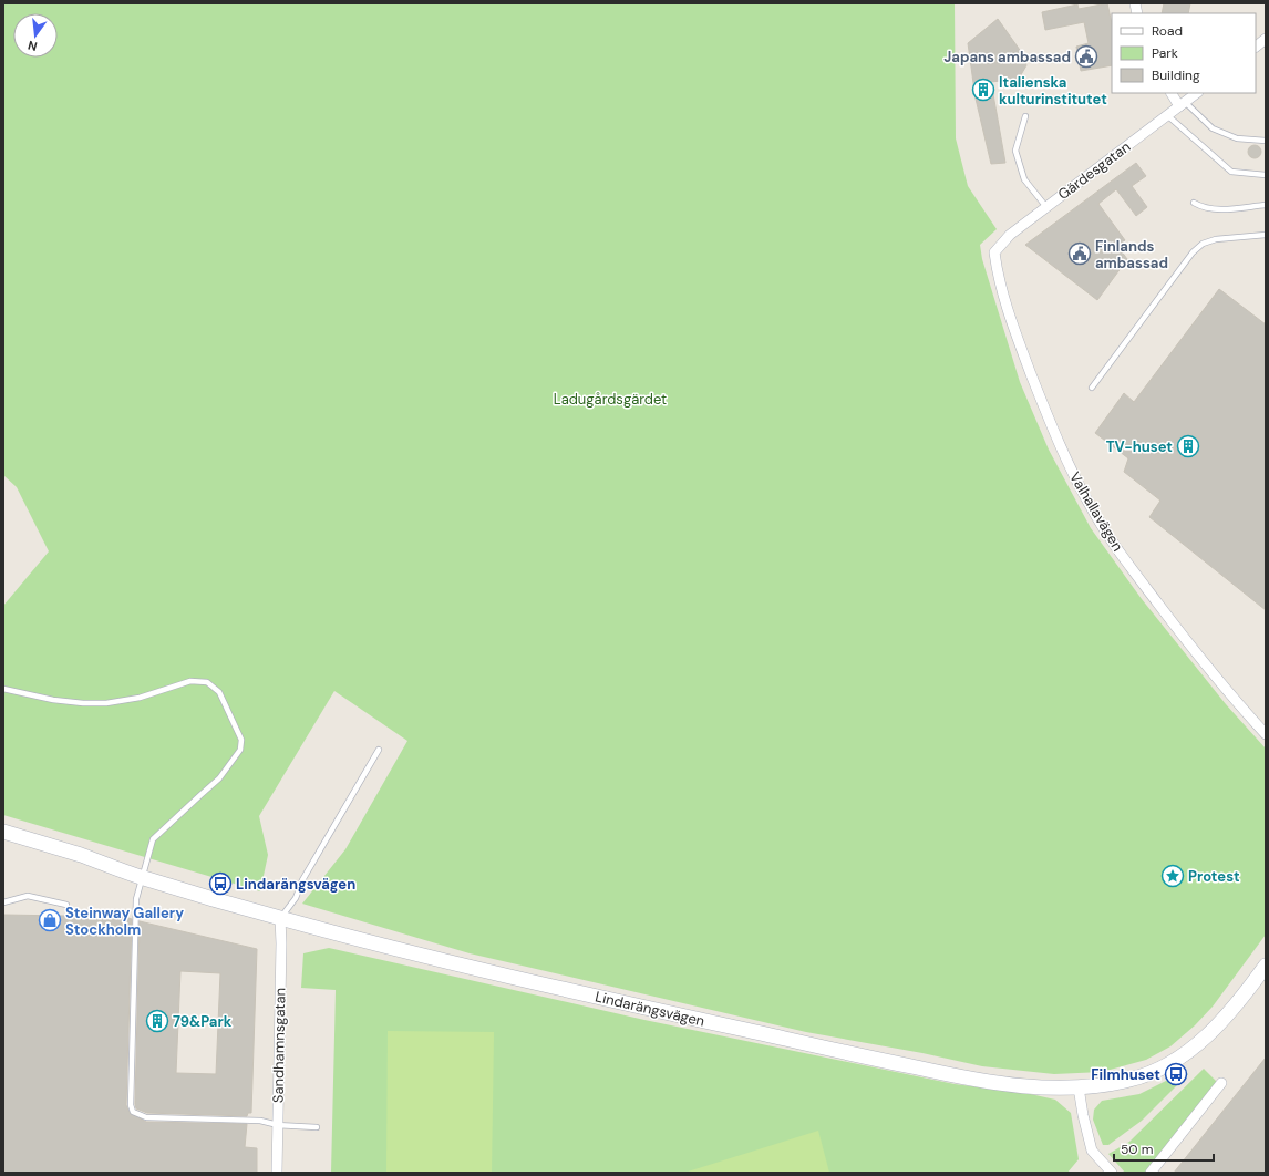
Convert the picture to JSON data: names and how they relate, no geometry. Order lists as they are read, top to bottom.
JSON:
{
  "streets": {
    "street": [
      "Gärdesgatan",
      "Valhallavägen",
      "Lindarängsvägen",
      "Sandhamnsgatan"
    ]
  },
  "crossings": [
    ["Gärdesgatan", "Valhallavägen"],
    ["Lindarängsvägen", "Sandhamnsgatan"]
  ],
  "parks": ["Ladugårdsgärdet"],
  "places": {
    "public building": ["Japans ambassad", "Finlands ambassad"],
    "building": ["Italienska kulturinstitutet", "TV-huset", "79&Park"],
    "place": ["Protest"],
    "bus stop": ["Lindarängsvägen", "Filmhuset"],
    "shop": ["Steinway Gallery Stockholm"]
  },
  "legend": ["Road", "Park", "Building"],
  "scale_bar": "50 m",
  "north": "bottom"
}
